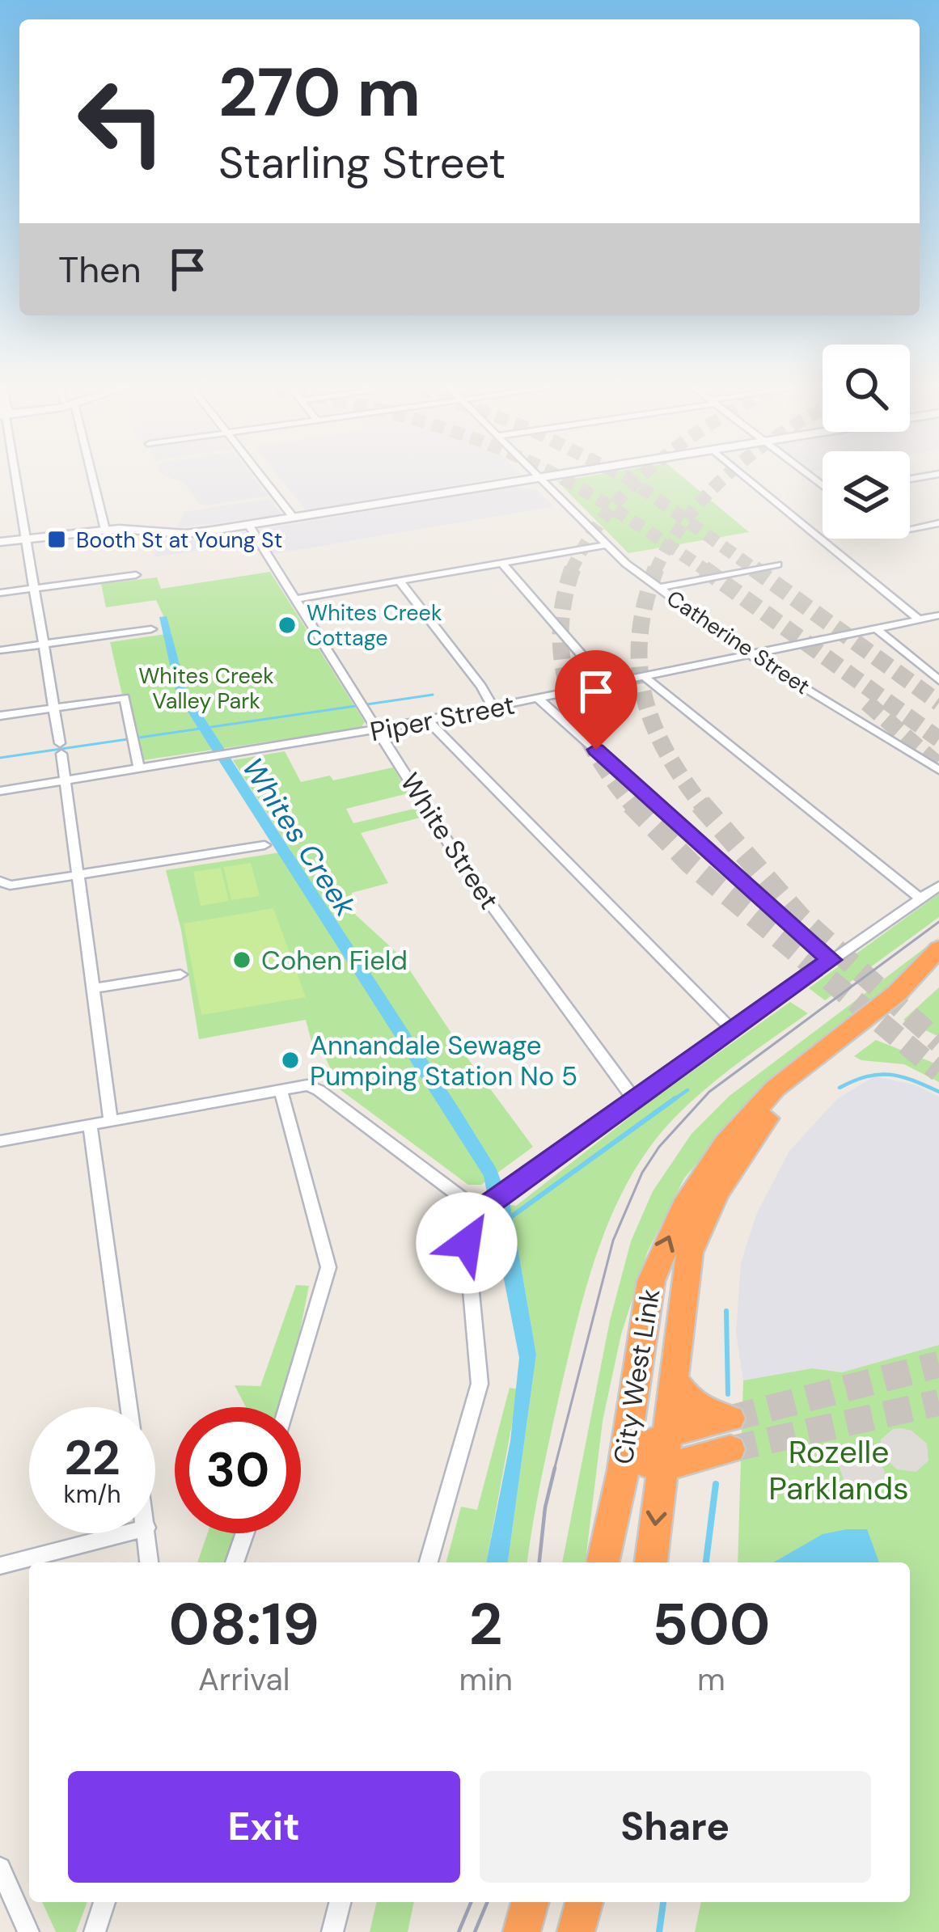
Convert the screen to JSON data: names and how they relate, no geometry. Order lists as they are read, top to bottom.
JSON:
{
  "streets": {
    "highway": ["City West Link"],
    "street": ["Catherine Street", "Piper Street", "White Street"]
  },
  "crossings": [
    ["Catherine Street", "Piper Street"],
    ["Piper Street", "White Street"]
  ],
  "water": ["Whites Creek"],
  "parks": ["Whites Creek Valley Park", "Rozelle Parklands"],
  "places": {
    "transit": ["Booth St at Young St"],
    "other": ["Whites Creek Cottage", "Cohen Field", "Annandale Sewage Pumping Station No 5"]
  },
  "page": {
    "turn": ["270 m", "Starling Street"],
    "then": "Then",
    "speed": "22 km/h",
    "limit": "30",
    "eta": [
      "08:19",
      "Arrival",
      "2",
      "min",
      "500",
      "m"
    ],
    "buttons": ["Exit", "Share"]
  }
}
